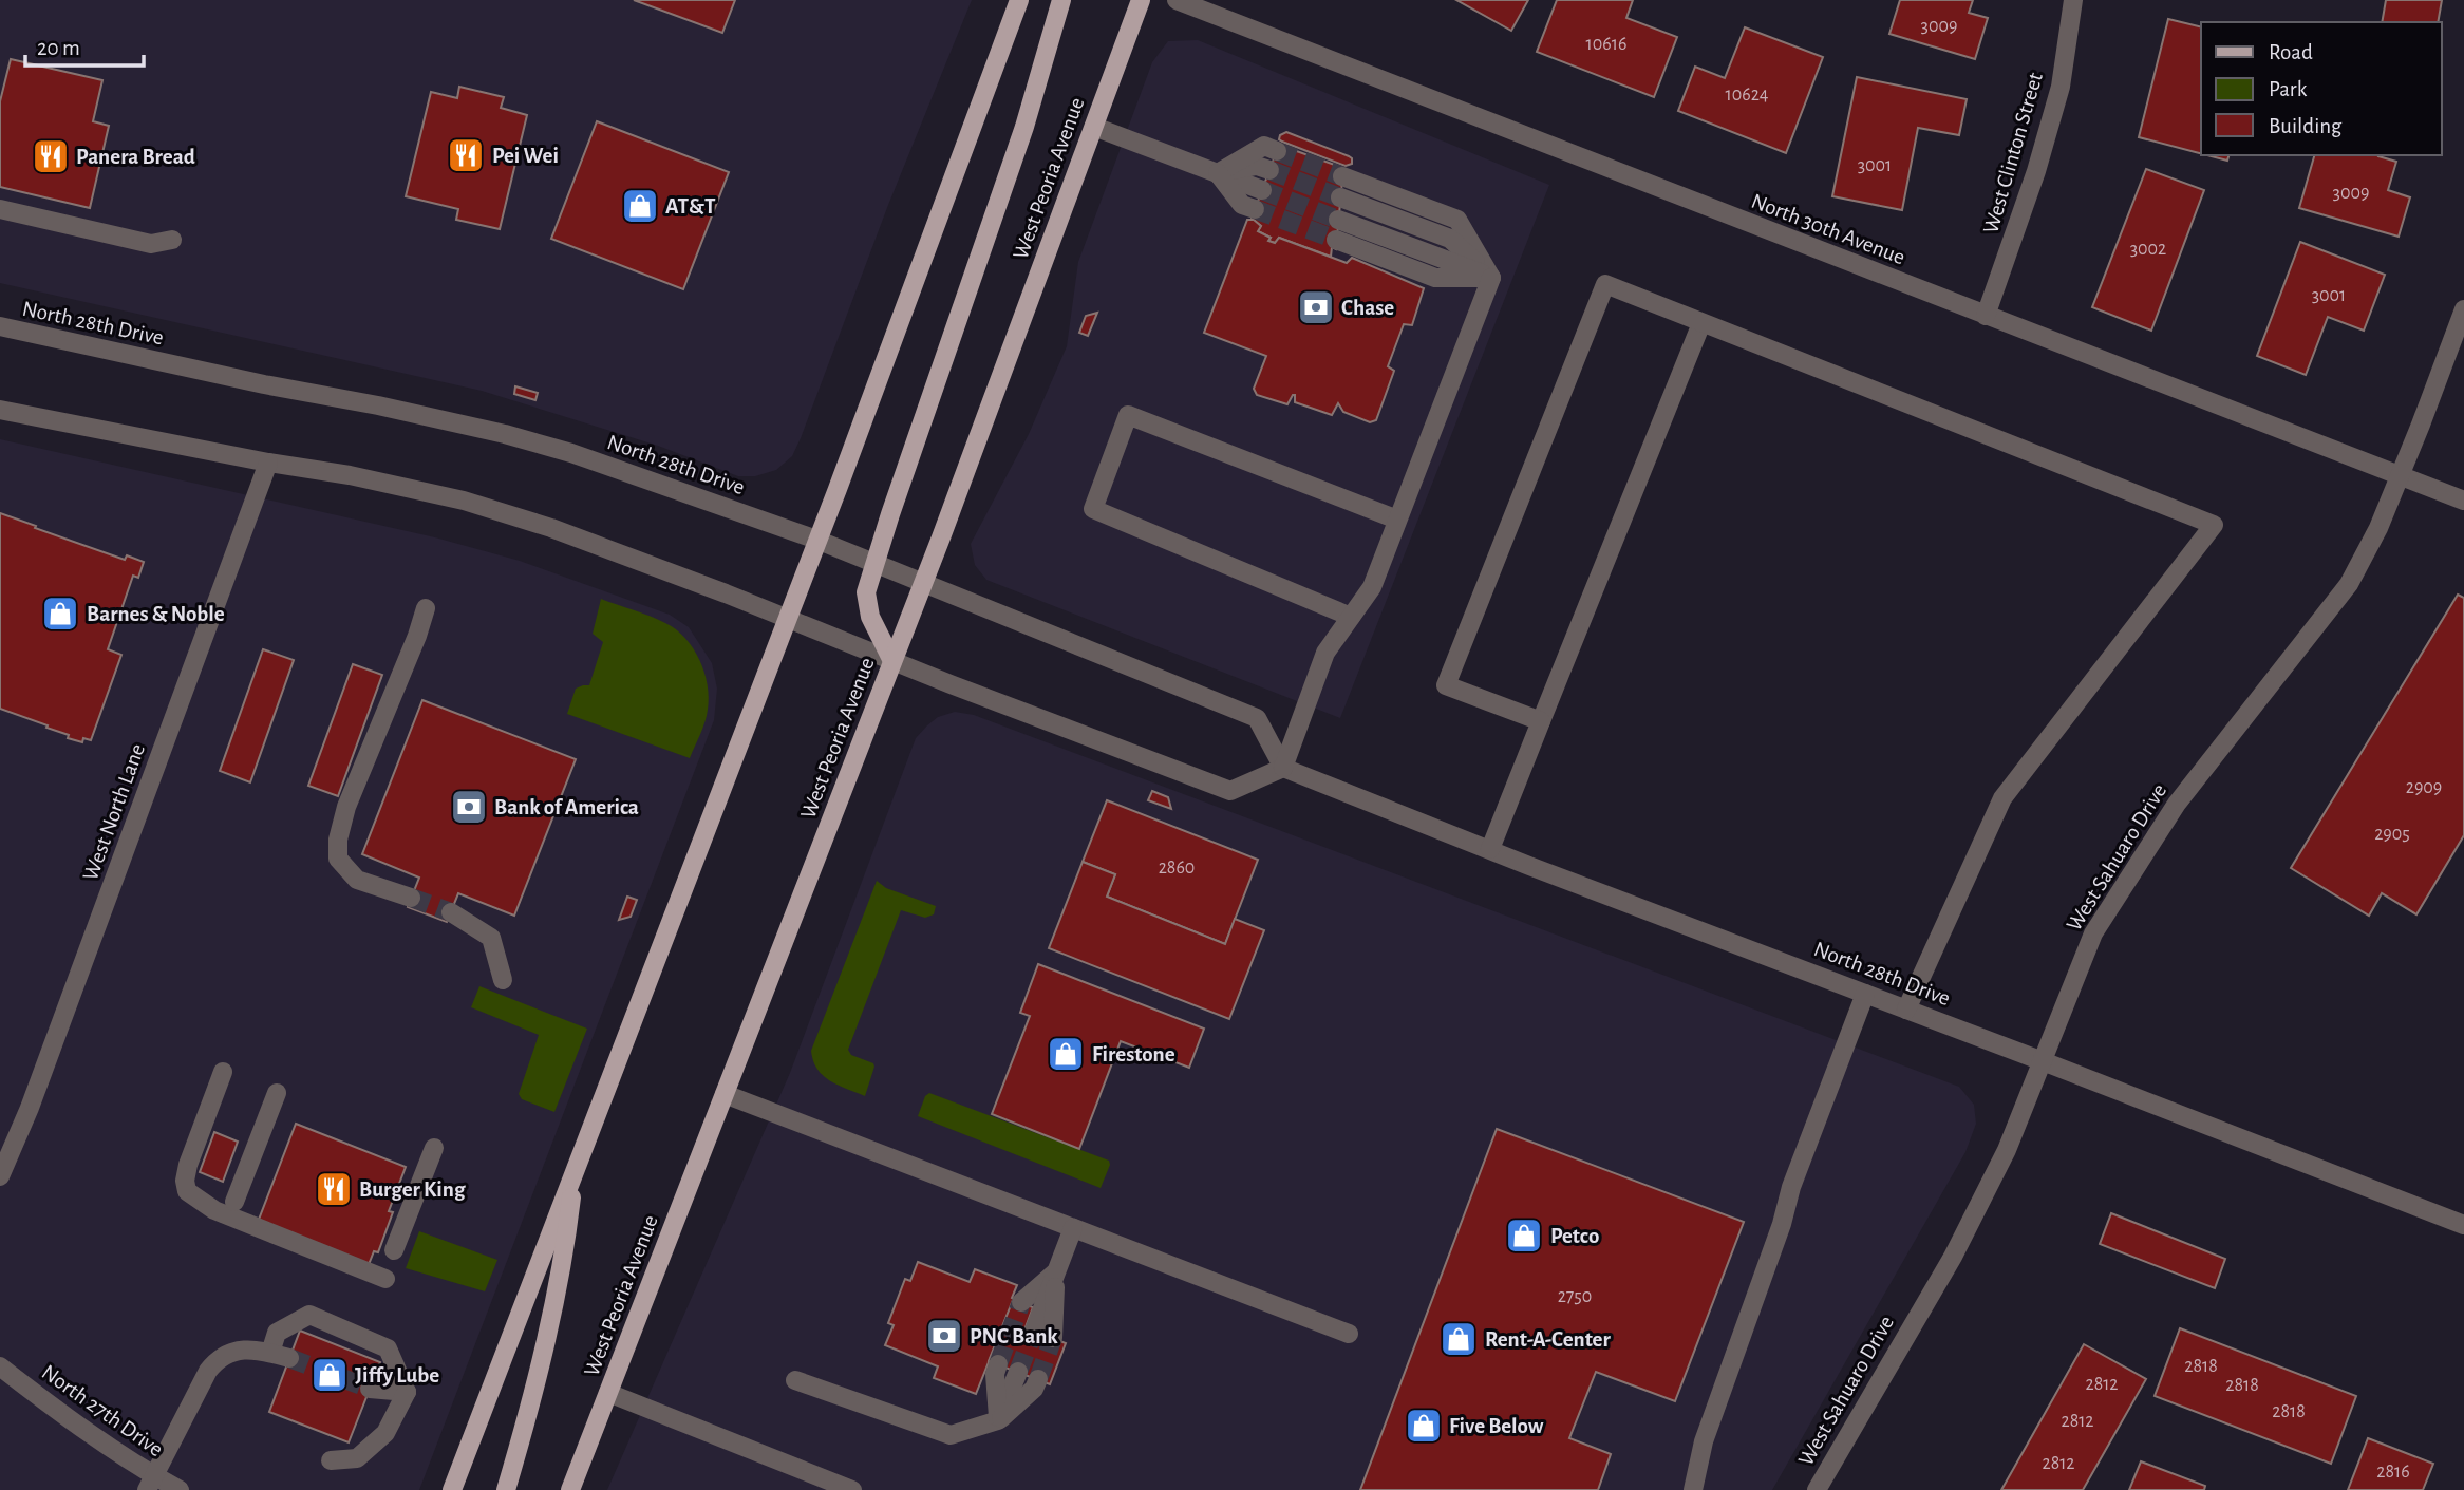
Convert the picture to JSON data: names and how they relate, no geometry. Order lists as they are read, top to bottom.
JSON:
{
  "streets": {
    "main road": ["West Peoria Avenue"],
    "street": [
      "West Clinton Street",
      "North 30th Avenue",
      "North 28th Drive",
      "West North Lane",
      "West Sahuaro Drive",
      "North 27th Drive"
    ]
  },
  "crossings": [
    ["West Clinton Street", "North 30th Avenue"],
    ["West Peoria Avenue", "North 28th Drive"],
    ["North 30th Avenue", "West Sahuaro Drive"],
    ["North 28th Drive", "West Sahuaro Drive"]
  ],
  "places": {
    "restaurant": ["Pei Wei", "Panera Bread", "Burger King"],
    "shop": [
      "AT&T",
      "Barnes & Noble",
      "Firestone",
      "Petco",
      "Rent-A-Center",
      "Jiffy Lube",
      "Five Below"
    ],
    "bank": ["Chase", "Bank of America", "PNC Bank"]
  },
  "house_numbers": [
    "3009",
    "10616",
    "10624",
    "3001",
    "3009",
    "3002",
    "3001",
    "2909",
    "2905",
    "2860",
    "2750",
    "2818",
    "2812",
    "2818",
    "2818",
    "2812",
    "2812",
    "2816"
  ],
  "legend": ["Road", "Park", "Building"],
  "scale_bar": "20 m"
}
